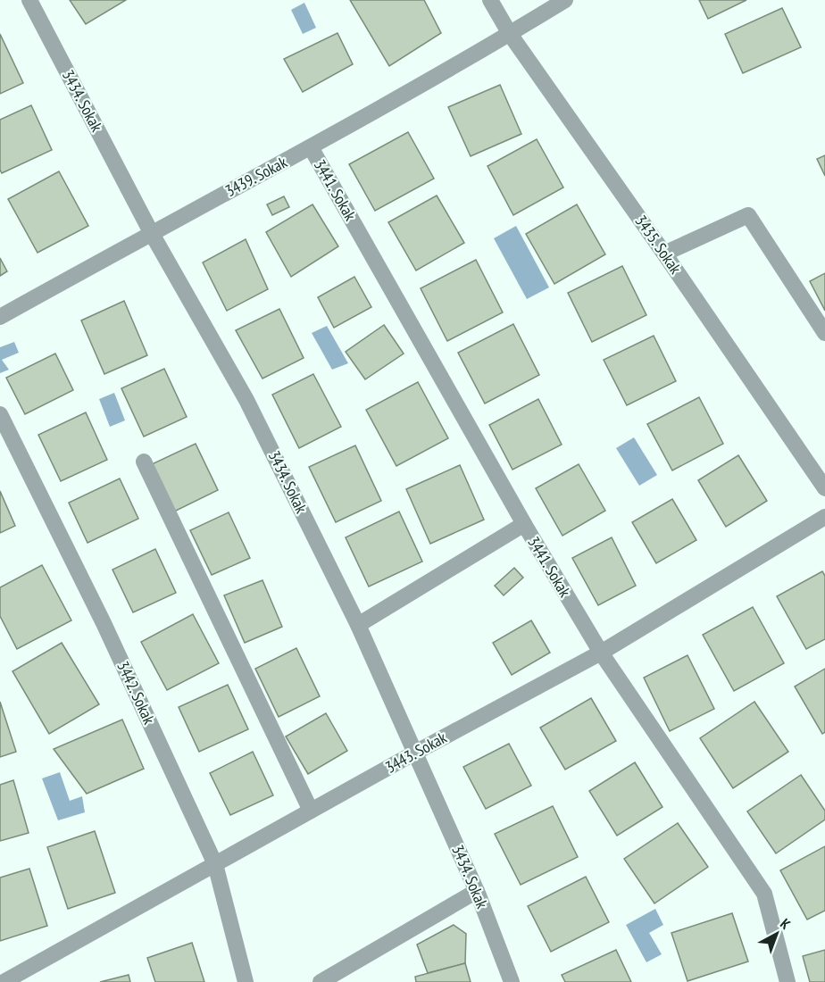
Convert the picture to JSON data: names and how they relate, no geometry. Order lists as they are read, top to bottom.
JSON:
{
  "streets": {
    "street": [
      "3434. Sokak",
      "3439. Sokak",
      "3441. Sokak",
      "3435. Sokak",
      "3442. Sokak",
      "3443. Sokak"
    ]
  },
  "crossings": [
    ["3434. Sokak", "3439. Sokak"],
    ["3434. Sokak", "3443. Sokak"],
    ["3439. Sokak", "3441. Sokak"],
    ["3439. Sokak", "3435. Sokak"],
    ["3441. Sokak", "3443. Sokak"],
    ["3442. Sokak", "3443. Sokak"]
  ],
  "north": "top right"
}
